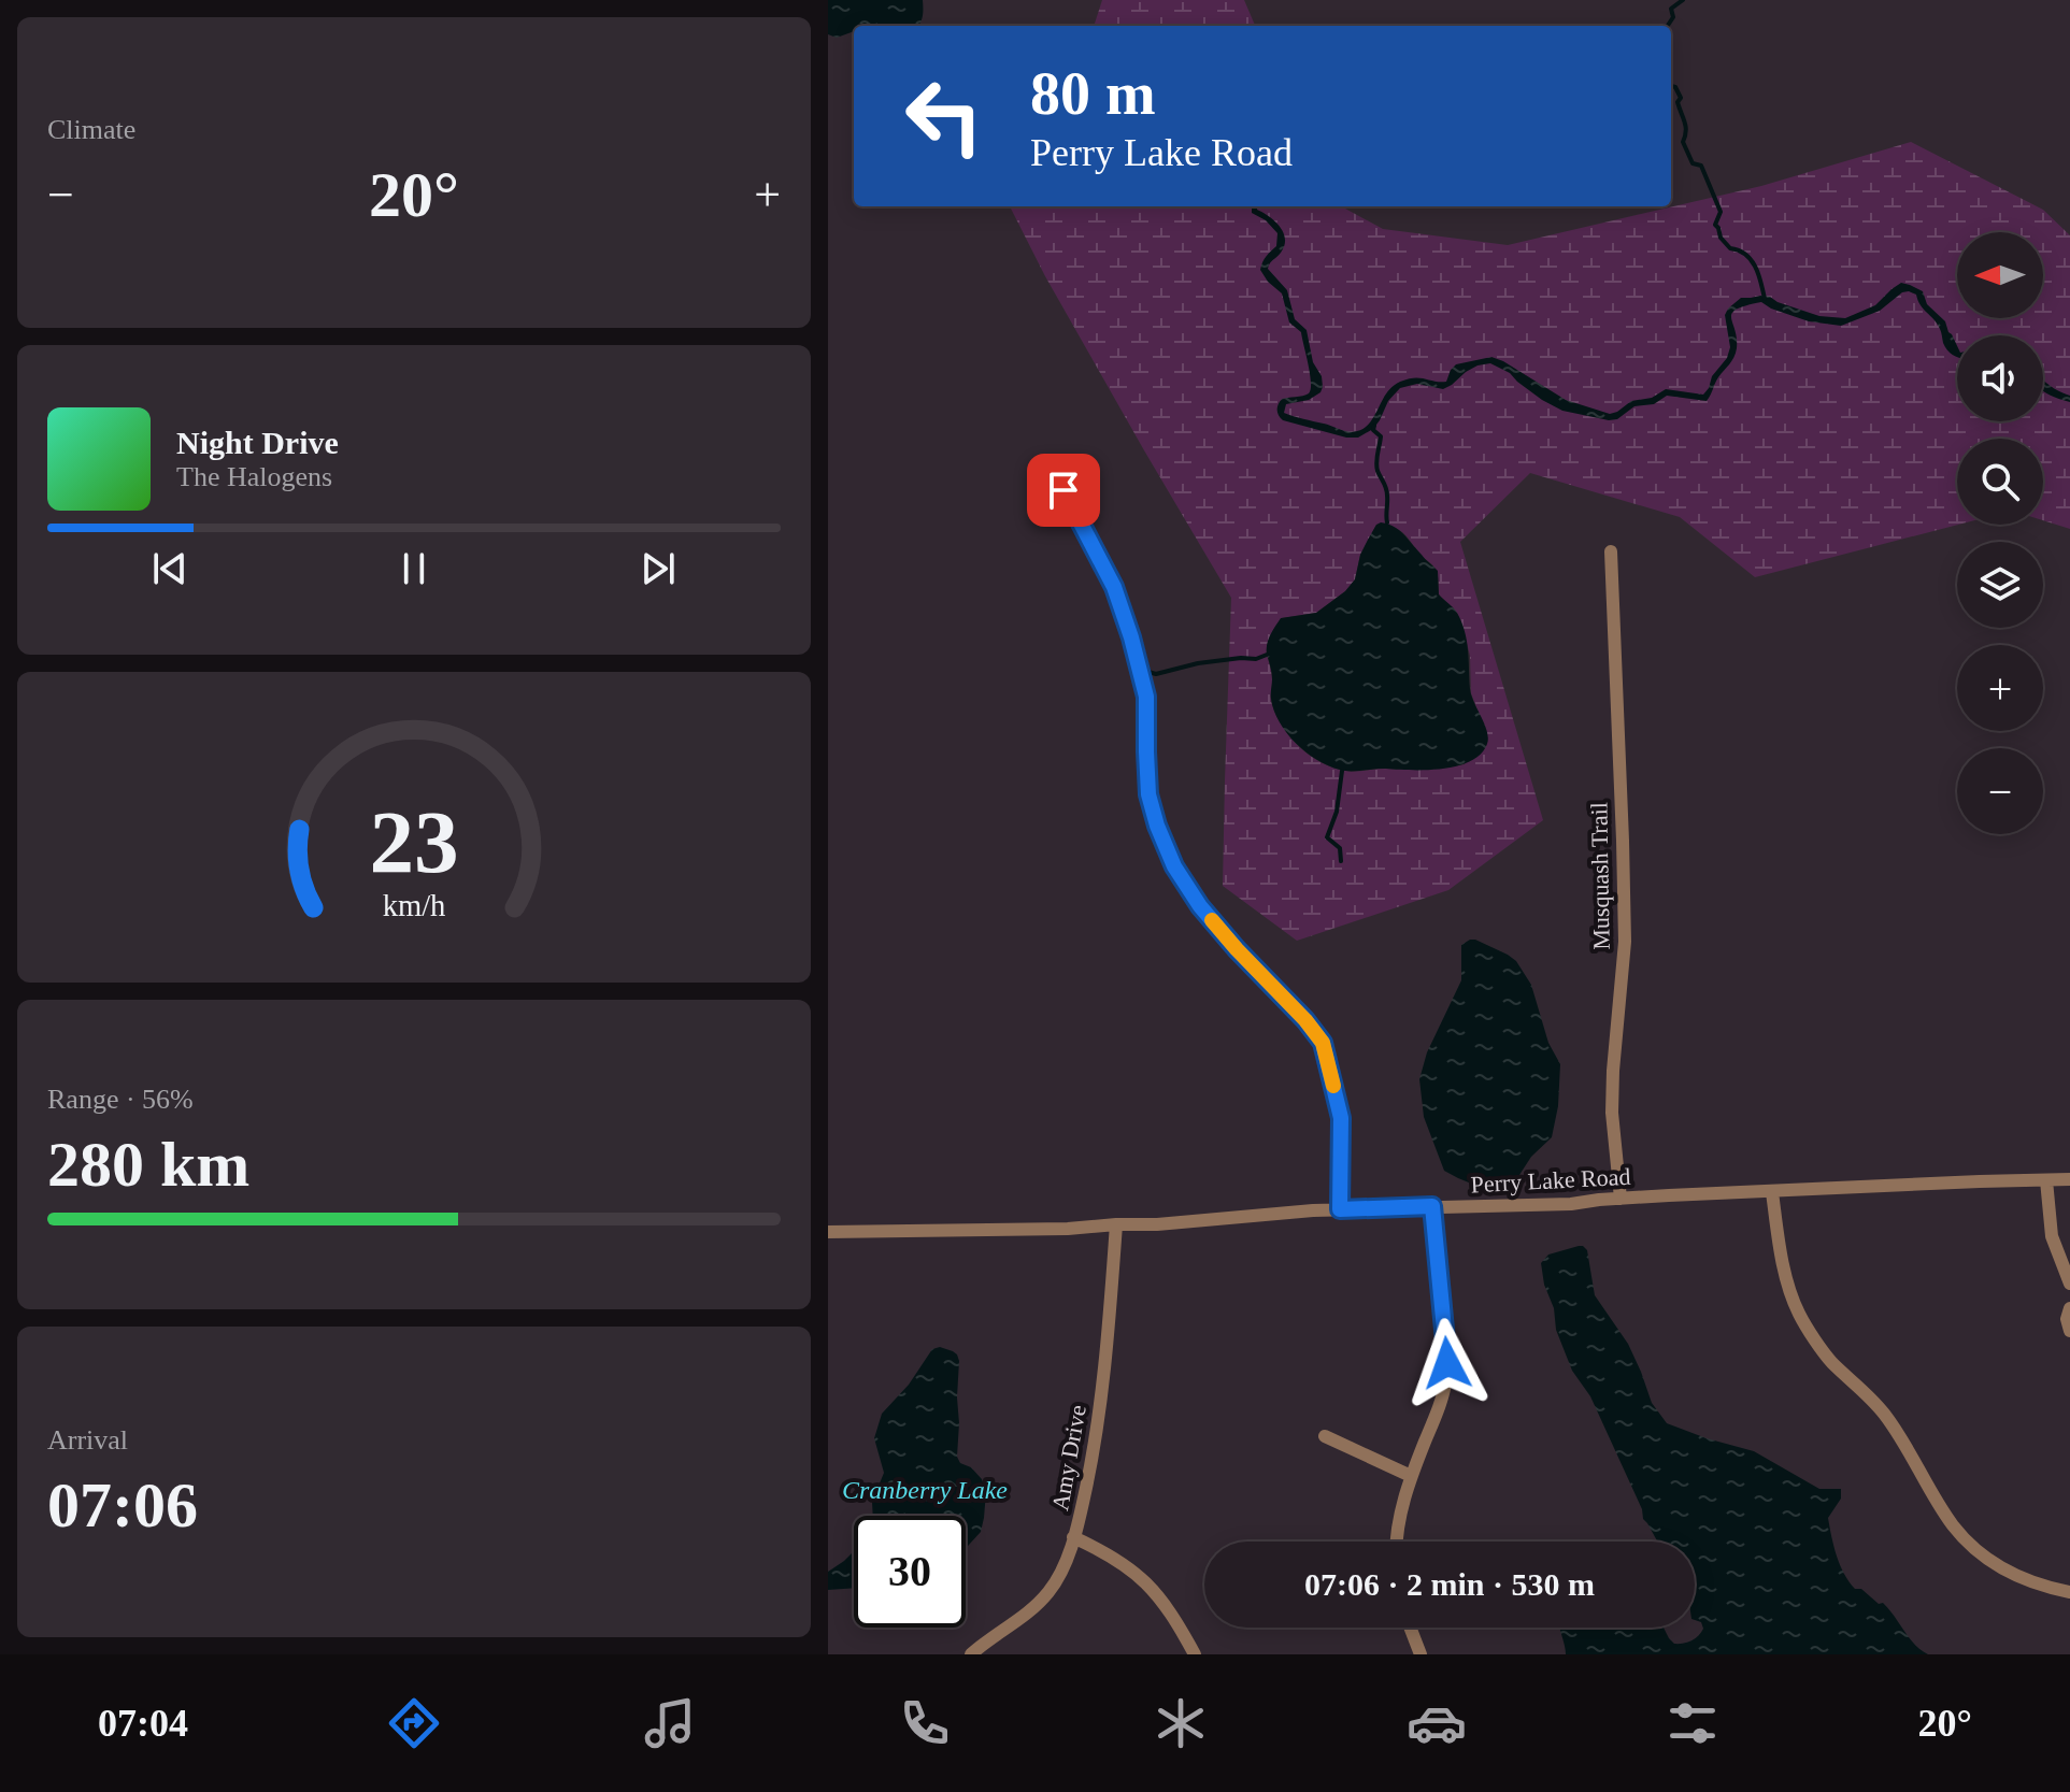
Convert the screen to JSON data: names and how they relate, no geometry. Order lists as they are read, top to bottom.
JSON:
{
  "streets": {
    "street": ["Musquash Trail", "Perry Lake Road", "Amy Drive"]
  },
  "crossings": [
    ["Musquash Trail", "Perry Lake Road"],
    ["Perry Lake Road", "Amy Drive"]
  ],
  "water": ["Cranberry Lake"],
  "north": "left",
  "page": {
    "tile": [
      "Climate",
      ["Range · 56%", "280 km"],
      ["Arrival", "07:06"]
    ],
    "turn": ["80 m", "Perry Lake Road"],
    "heat": ["−", "20°", "+"],
    "map_buttons": ["+", "−"],
    "song": ["Night Drive", "The Halogens"],
    "limit": "30",
    "trip": "07:06 · 2 min · 530 m",
    "tabs": ["07:04", "20°"],
    "gauge": ["23", "km/h"]
  }
}
